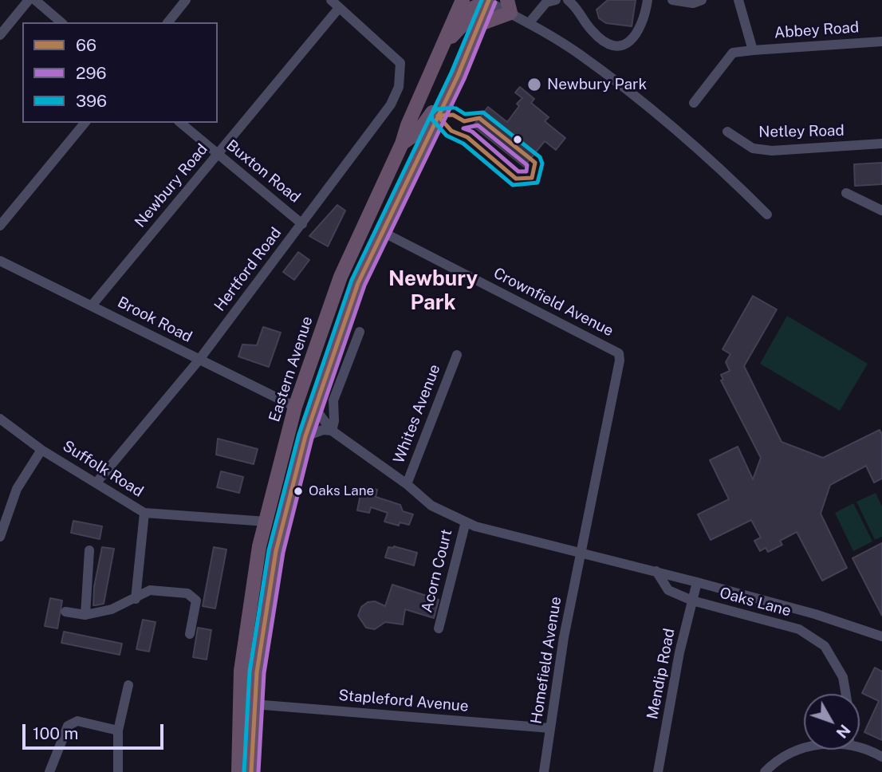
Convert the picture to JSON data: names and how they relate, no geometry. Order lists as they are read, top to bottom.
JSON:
{
  "streets": {
    "highway": ["Eastern Avenue"],
    "street": [
      "Abbey Road",
      "Netley Road",
      "Buxton Road",
      "Newbury Road",
      "Hertford Road",
      "Crownfield Avenue",
      "Brook Road",
      "Whites Avenue",
      "Suffolk Road",
      "Acorn Court",
      "Oaks Lane",
      "Homefield Avenue",
      "Mendip Road",
      "Stapleford Avenue"
    ]
  },
  "crossings": [
    ["Buxton Road", "Newbury Road"],
    ["Buxton Road", "Hertford Road"],
    ["Newbury Road", "Hertford Road"],
    ["Newbury Road", "Brook Road"],
    ["Hertford Road", "Brook Road"],
    ["Hertford Road", "Suffolk Road"],
    ["Crownfield Avenue", "Oaks Lane"],
    ["Crownfield Avenue", "Homefield Avenue"],
    ["Brook Road", "Eastern Avenue"],
    ["Eastern Avenue", "Suffolk Road"],
    ["Whites Avenue", "Oaks Lane"],
    ["Acorn Court", "Oaks Lane"],
    ["Oaks Lane", "Homefield Avenue"],
    ["Oaks Lane", "Mendip Road"],
    ["Homefield Avenue", "Stapleford Avenue"]
  ],
  "districts": ["Newbury Park"],
  "places": ["Newbury Park", "Oaks Lane"],
  "lines": ["transit line 66", "transit line 396", "transit line 296"],
  "legend": ["66", "296", "396"],
  "scale_bar": "100 m",
  "north": "bottom right"
}
